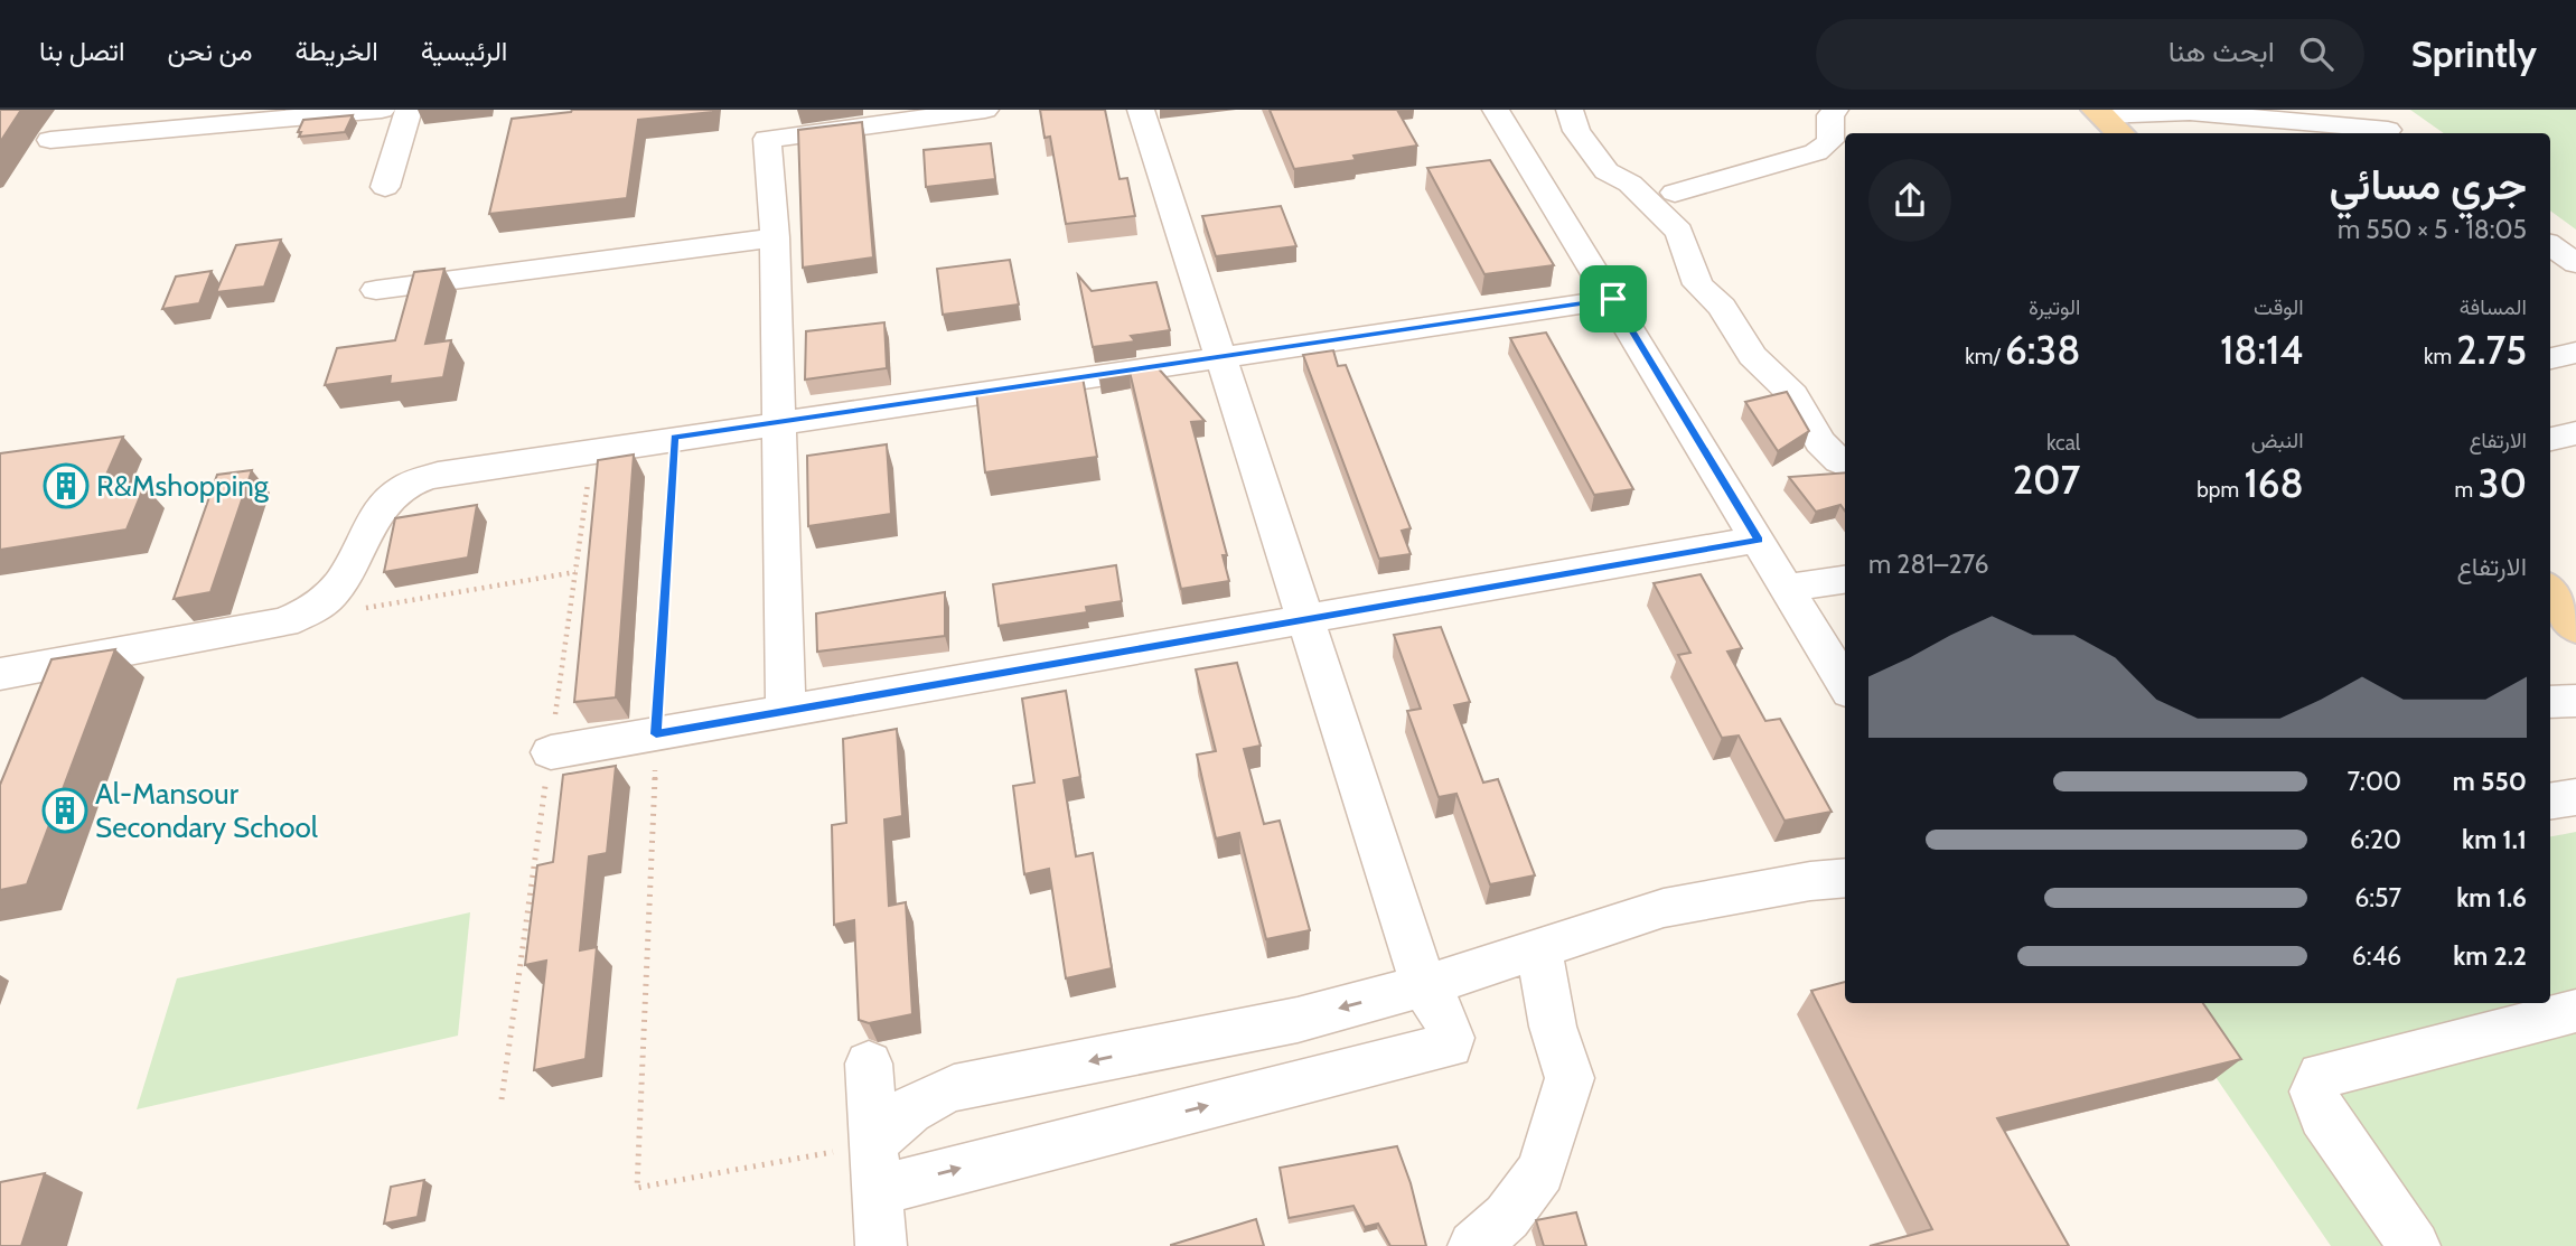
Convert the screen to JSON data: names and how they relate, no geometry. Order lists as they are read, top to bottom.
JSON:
{
  "places": {
    "building": ["R&Mshopping", "Al-Mansour Secondary School"]
  },
  "page": {
    "header": "Sprintly",
    "search": "ابحث هنا",
    "nav": [
      "الرئيسية",
      "الخريطة",
      "من نحن",
      "اتصل بنا"
    ],
    "heading": ["جري مسائي", "18:05 · 5 × 550 m"],
    "stats": [
      ["المسافة", "2.75 km"],
      ["الوقت", "18:14"],
      ["الوتيرة", "6:38 /km"],
      ["الارتفاع", "30 m"],
      ["النبض", "168 bpm"],
      ["kcal", "207"]
    ],
    "chart": ["الارتفاع", "276–281 m"],
    "list": [
      {
        "name": "550 m",
        "note": "7:00"
      },
      {
        "name": "1.1 km",
        "note": "6:20"
      },
      {
        "name": "1.6 km",
        "note": "6:57"
      },
      {
        "name": "2.2 km",
        "note": "6:46"
      }
    ]
  }
}
